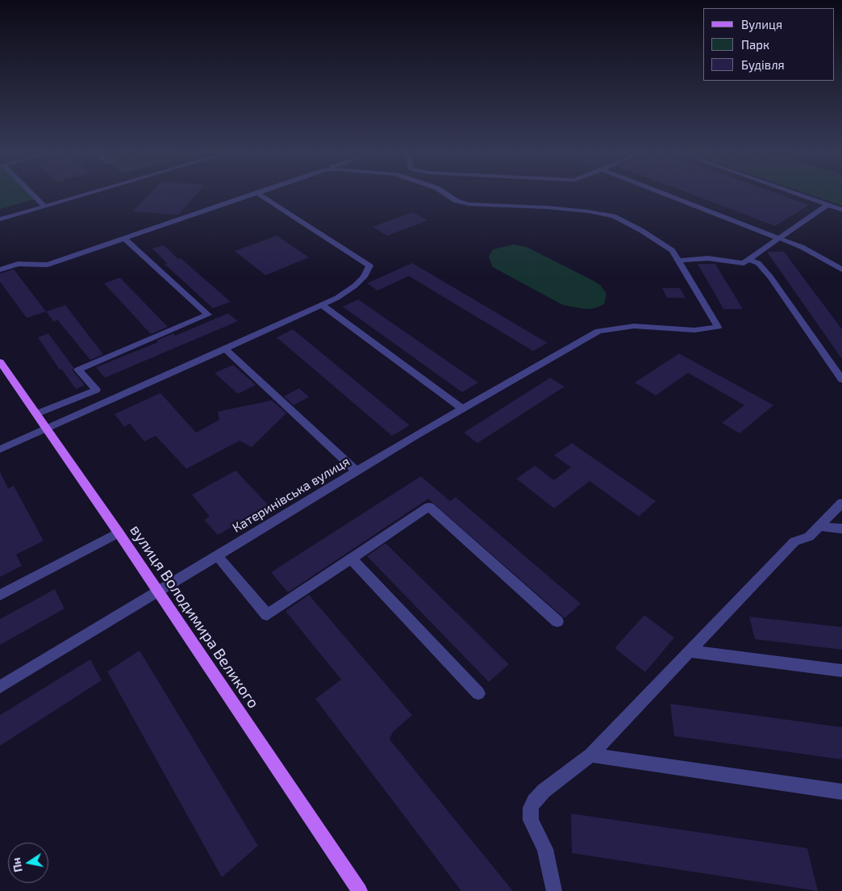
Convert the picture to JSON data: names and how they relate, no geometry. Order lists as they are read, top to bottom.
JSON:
{
  "streets": {
    "main road": ["вулиця Володимира Великого"],
    "street": ["Катеринівська вулиця"]
  },
  "crossings": [
    ["Катеринівська вулиця", "вулиця Володимира Великого"]
  ],
  "legend": ["Вулиця", "Парк", "Будівля"],
  "north": "left"
}
